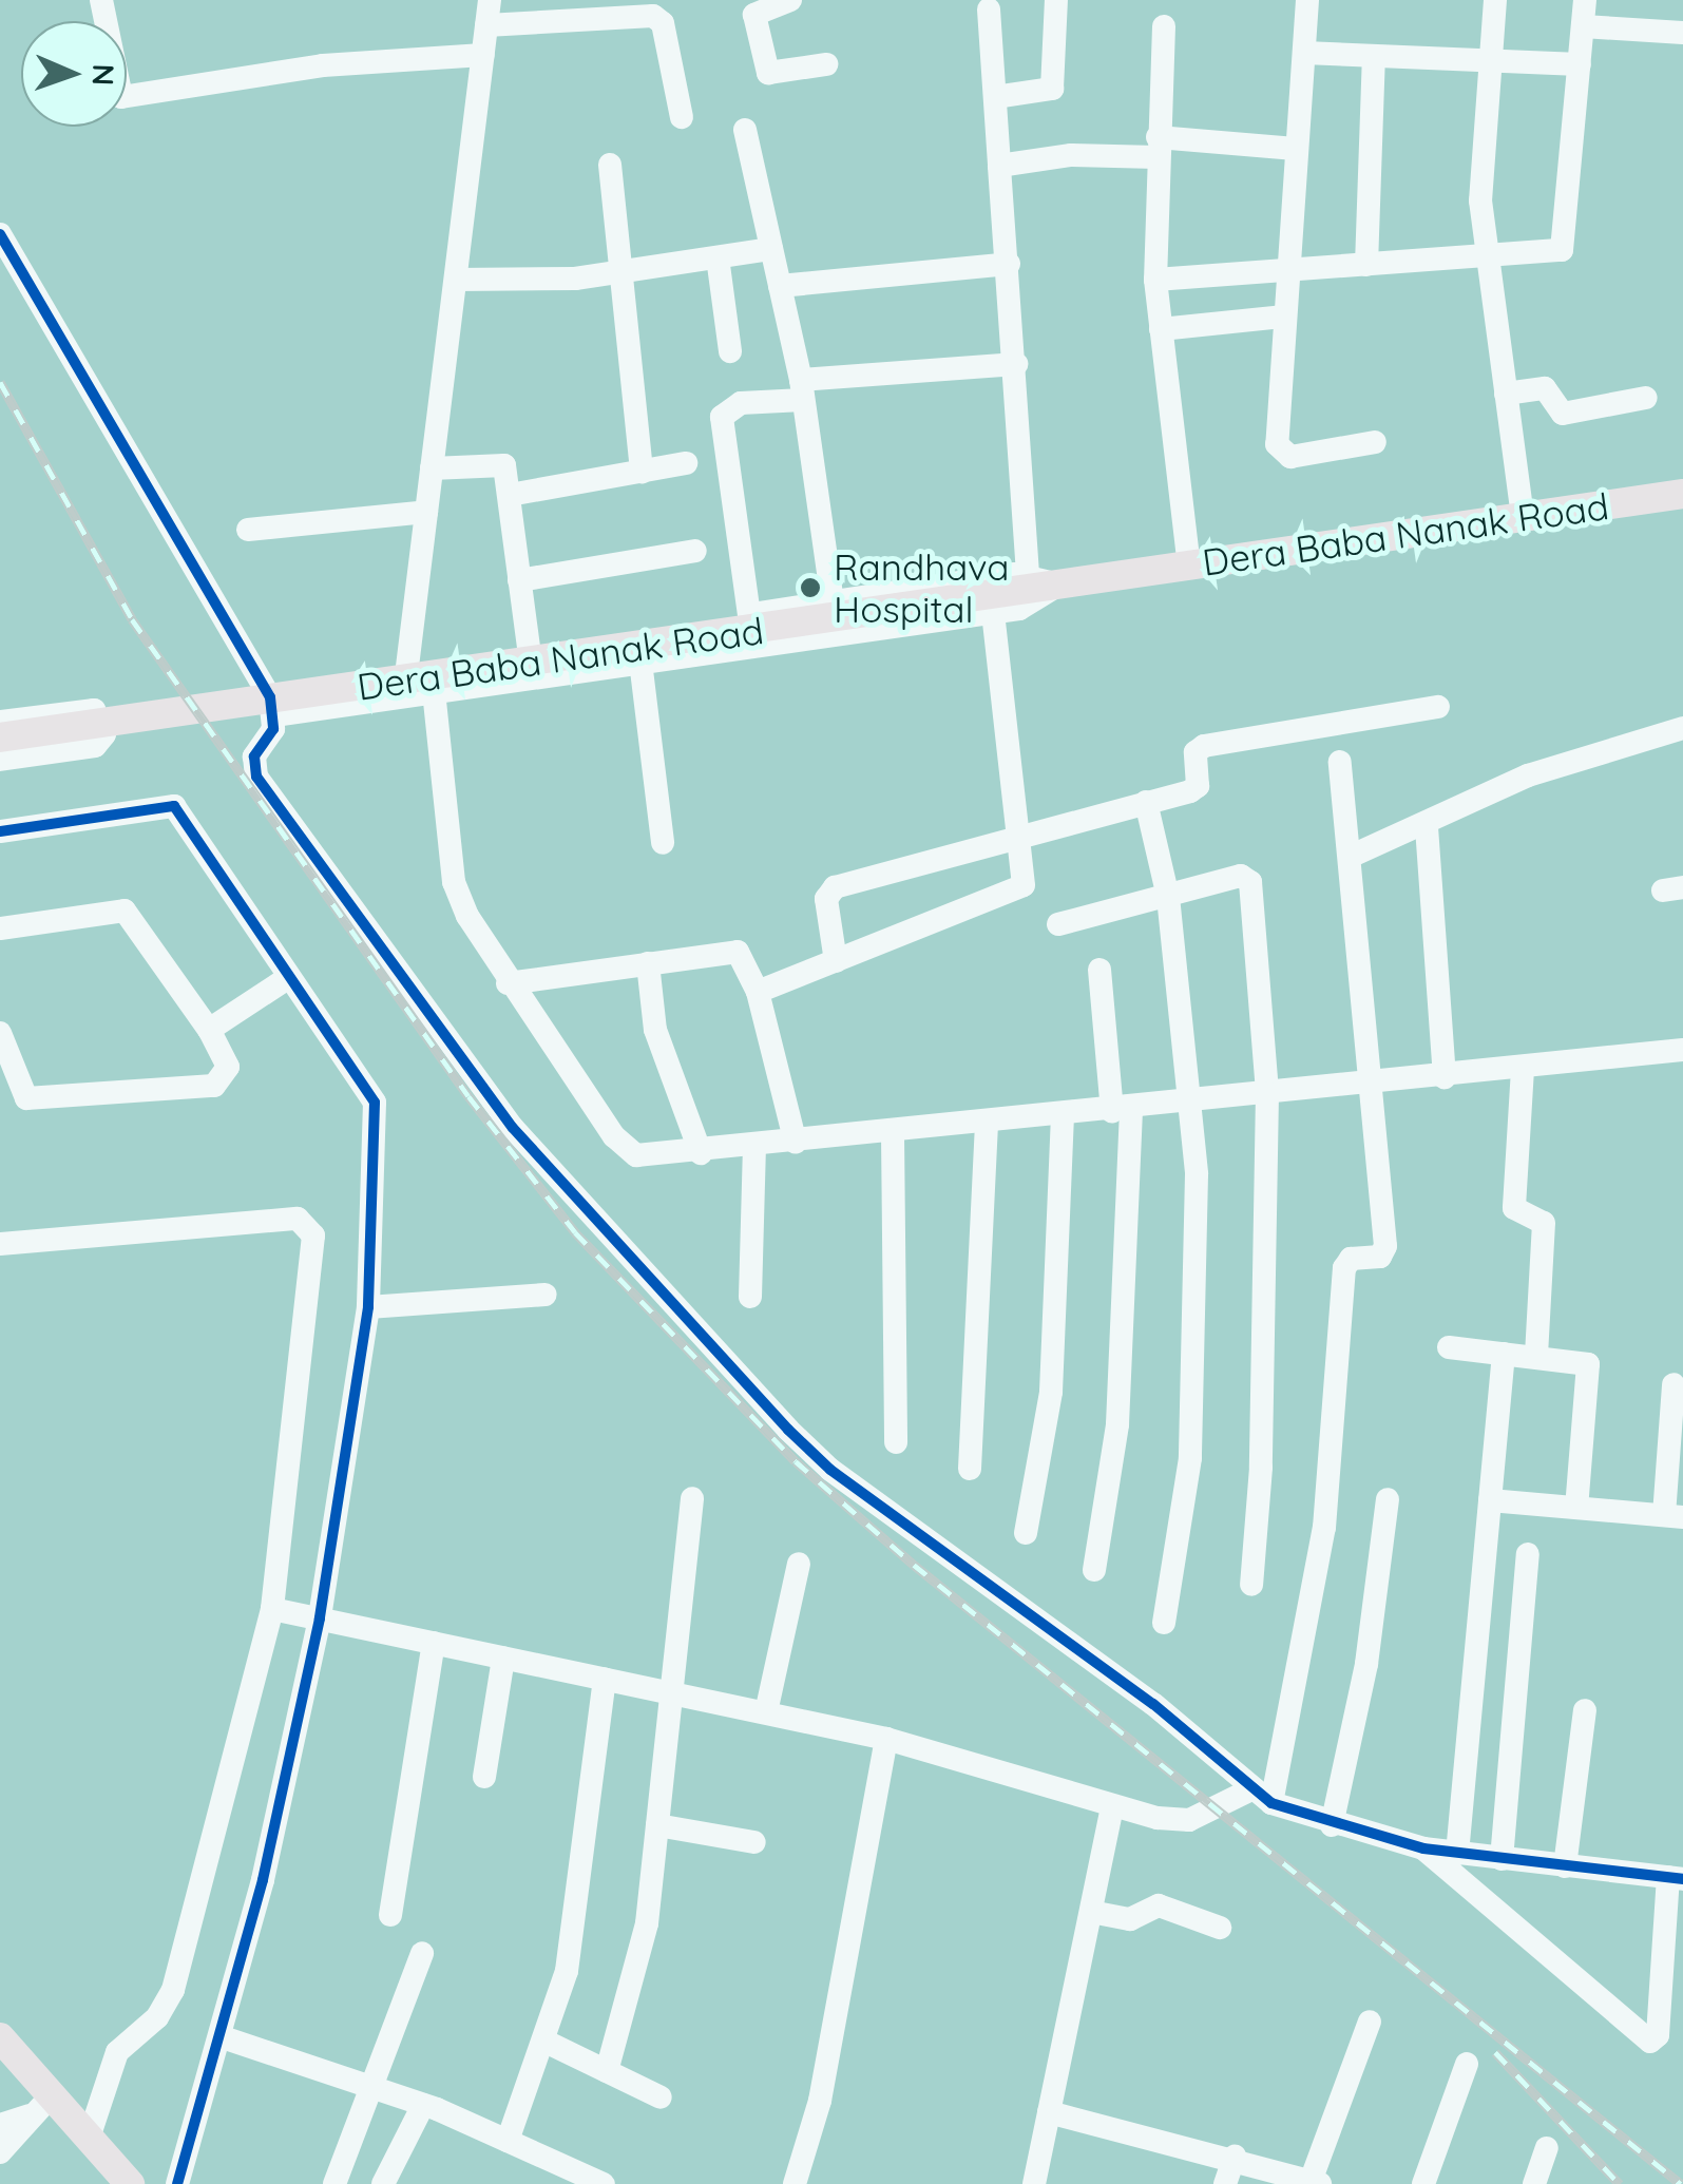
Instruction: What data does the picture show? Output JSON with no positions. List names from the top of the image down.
{
  "streets": {
    "main road": ["Dera Baba Nanak Road"]
  },
  "places": ["Randhava Hospital"],
  "north": "right"
}
